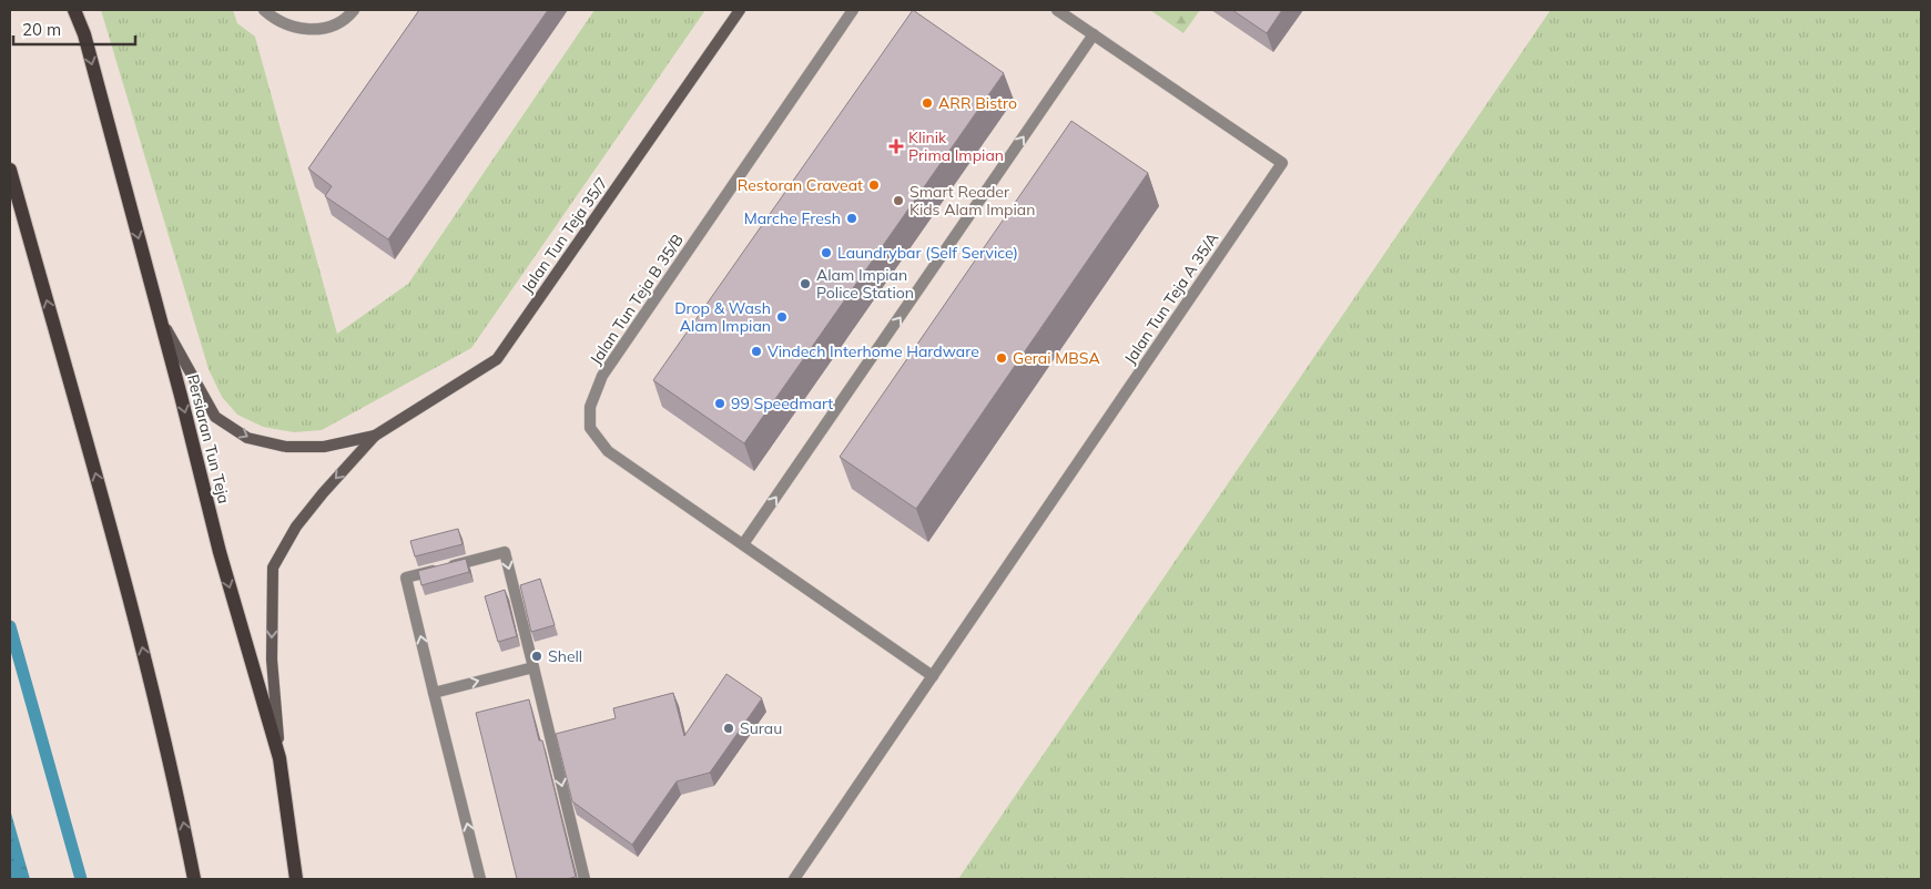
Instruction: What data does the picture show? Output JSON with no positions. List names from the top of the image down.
{
  "streets": {
    "main road": ["Persiaran Tun Teja"],
    "street": ["Jalan Tun Teja 35/7", "Jalan Tun Teja A 35/A", "Jalan Tun Teja B 35/B"]
  },
  "crossings": [
    ["Jalan Tun Teja A 35/A", "Jalan Tun Teja B 35/B"]
  ],
  "places": {
    "other": [
      "ARR Bistro",
      "Restoran Craveat",
      "Smart Reader Kids Alam Impian",
      "Marche Fresh",
      "Laundrybar (Self Service)",
      "Alam Impian Police Station",
      "Drop & Wash Alam Impian",
      "Vindech Interhome Hardware",
      "Gerai MBSA",
      "99 Speedmart",
      "Shell",
      "Surau"
    ],
    "health": ["Klinik Prima Impian"]
  },
  "scale_bar": "20 m"
}
